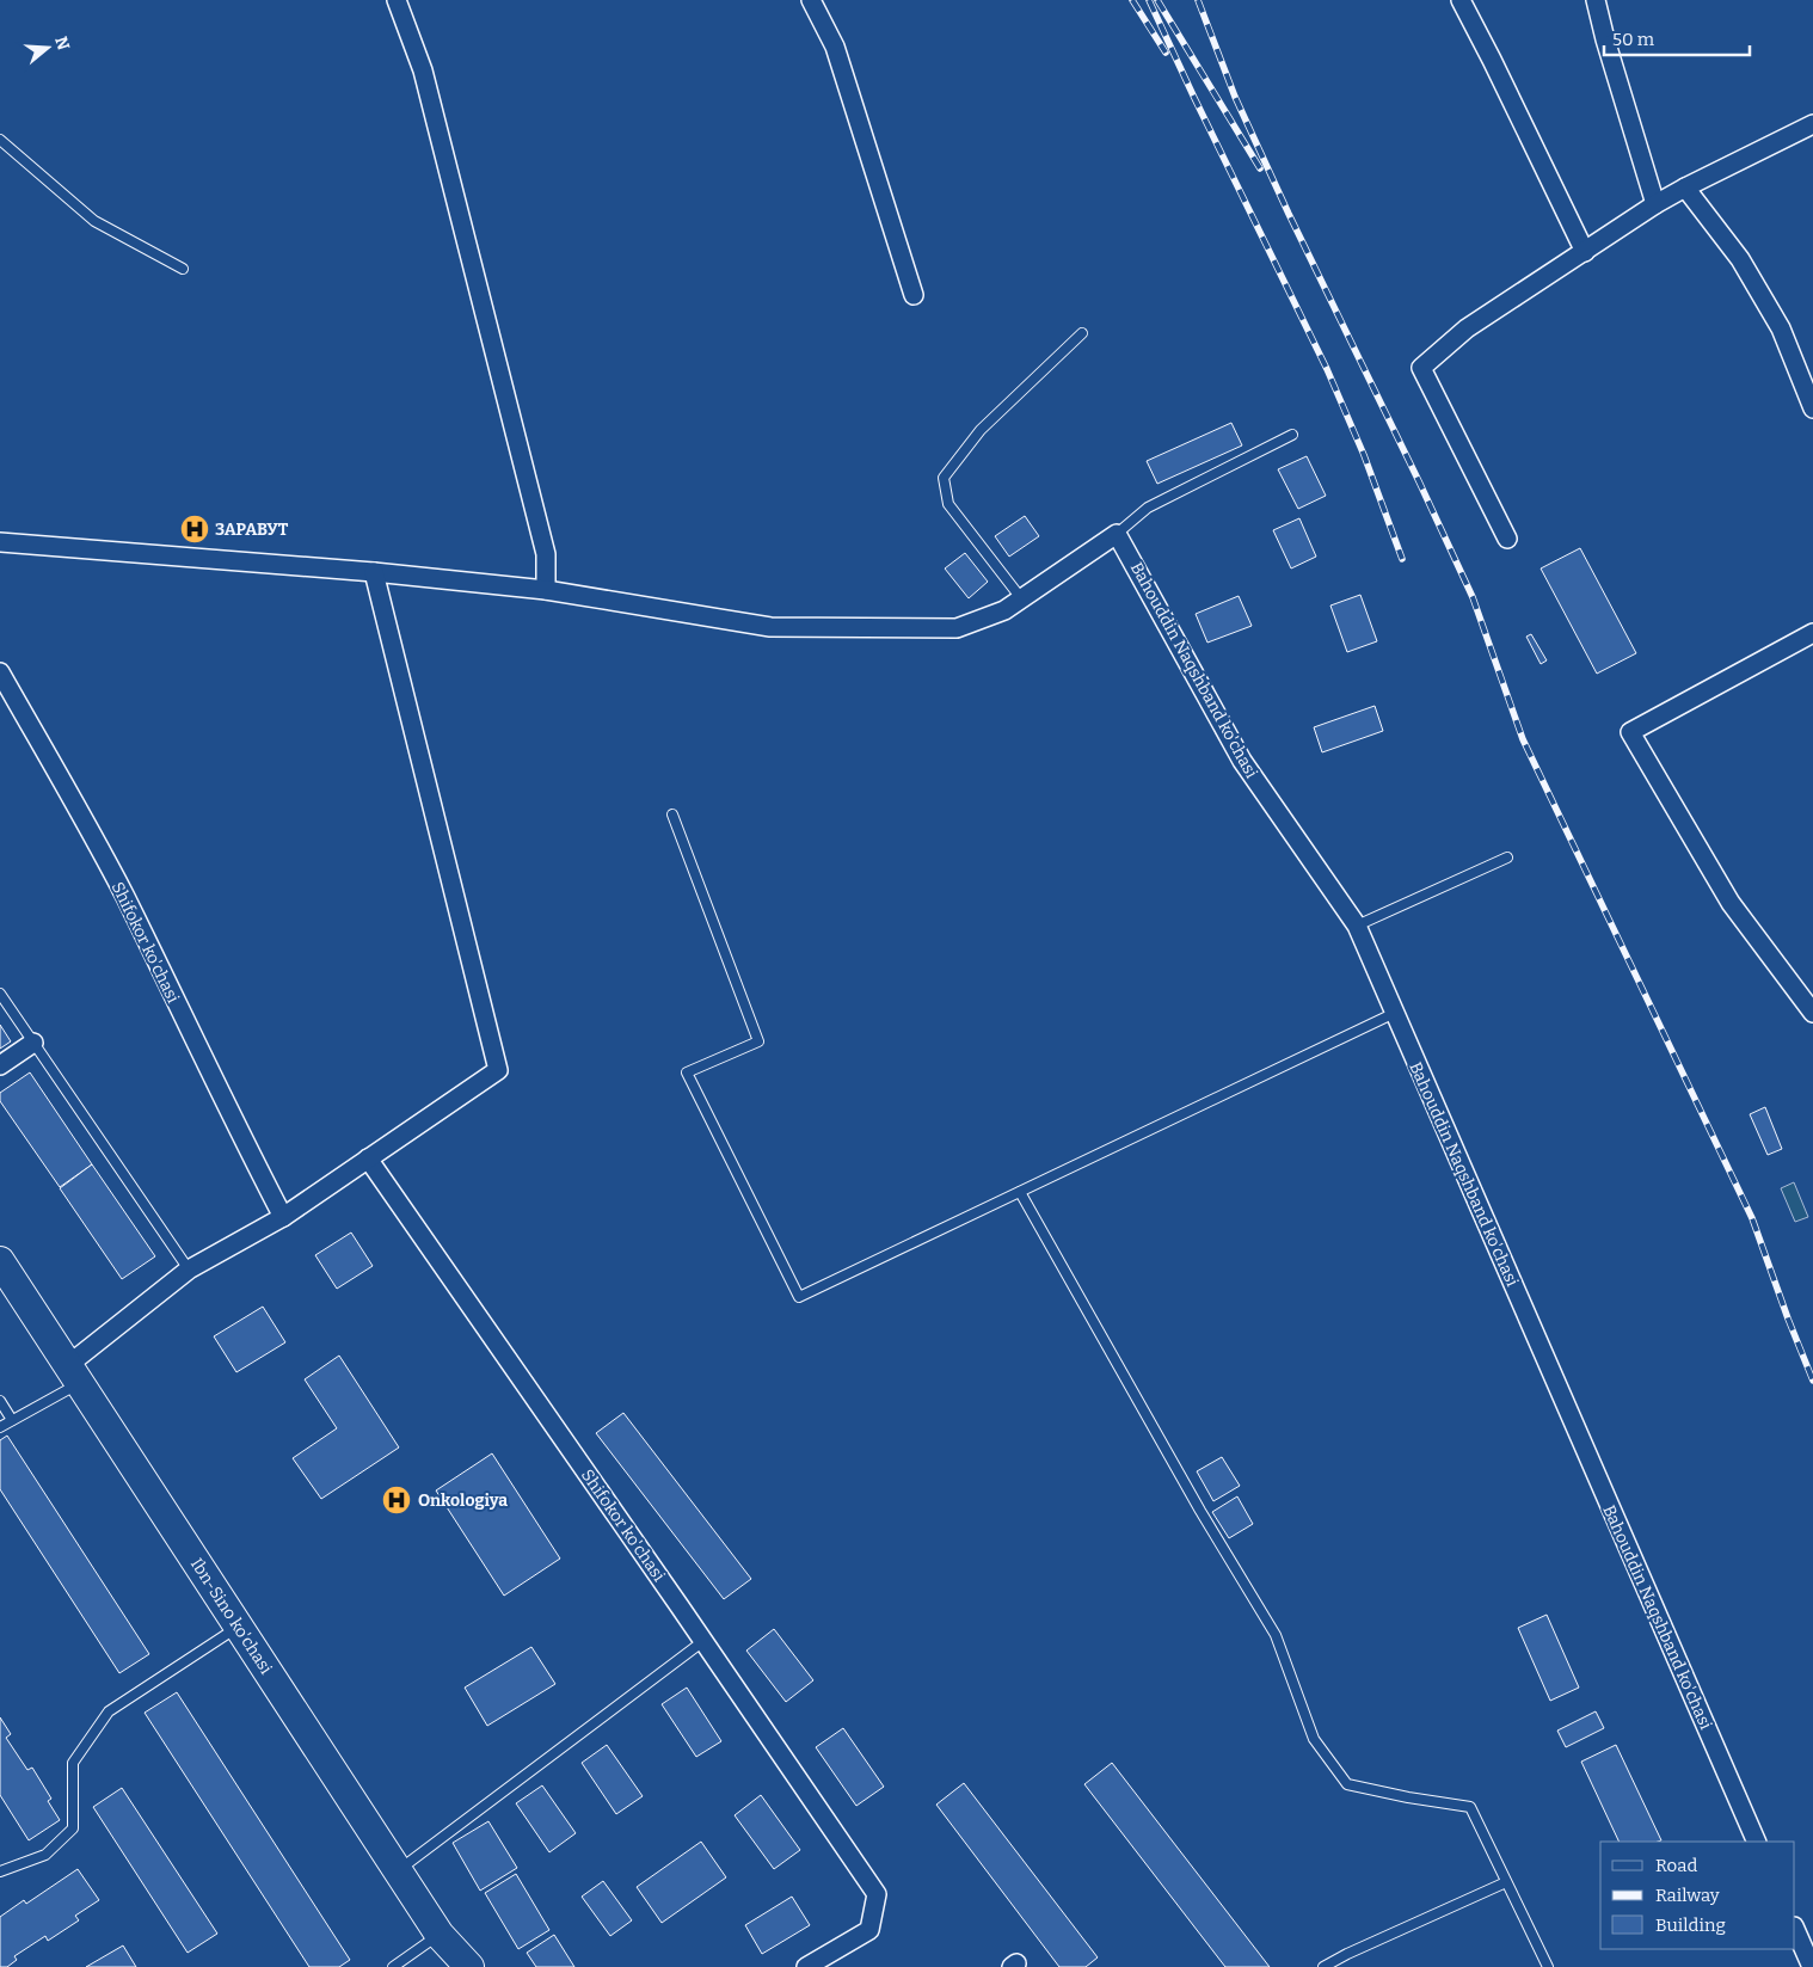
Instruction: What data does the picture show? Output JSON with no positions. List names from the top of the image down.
{
  "streets": {
    "main road": ["Ibn-Sino ko'chasi"],
    "street": ["Bahouddin Naqshband ko'chasi", "Shifokor ko'chasi"]
  },
  "places": {
    "hospital": ["ЗАРАВУТ", "Onkologiya"]
  },
  "legend": ["Road", "Railway", "Building"],
  "scale_bar": "50 m",
  "north": "right"
}
